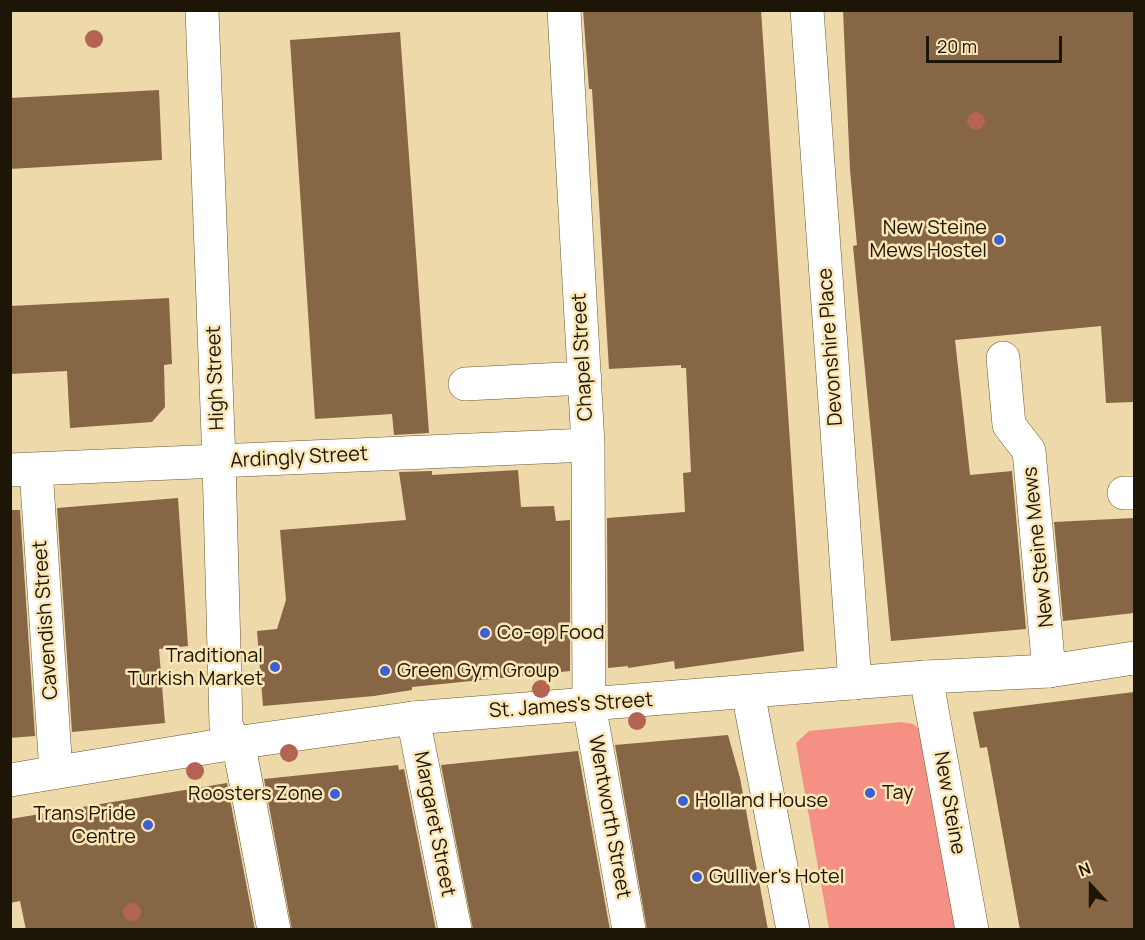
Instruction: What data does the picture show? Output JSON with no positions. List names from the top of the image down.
{
  "streets": {
    "street": [
      "Devonshire Place",
      "Chapel Street",
      "High Street",
      "Ardingly Street",
      "New Steine Mews",
      "Cavendish Street",
      "St. James's Street",
      "New Steine",
      "Wentworth Street",
      "Margaret Street"
    ]
  },
  "crossings": [
    ["Devonshire Place", "St. James's Street"],
    ["Chapel Street", "Ardingly Street"],
    ["Chapel Street", "St. James's Street"],
    ["Chapel Street", "Wentworth Street"],
    ["High Street", "Ardingly Street"],
    ["High Street", "St. James's Street"],
    ["Ardingly Street", "Cavendish Street"],
    ["New Steine Mews", "St. James's Street"],
    ["Cavendish Street", "St. James's Street"],
    ["St. James's Street", "New Steine"],
    ["St. James's Street", "Wentworth Street"],
    ["St. James's Street", "Margaret Street"]
  ],
  "places": [
    "New Steine Mews Hostel",
    "Co-op Food",
    "Traditional Turkish Market",
    "Green Gym Group",
    "Tay",
    "Roosters Zone",
    "Holland House",
    "Trans Pride Centre",
    "Gulliver's Hotel"
  ],
  "scale_bar": "20 m",
  "north": "top"
}
